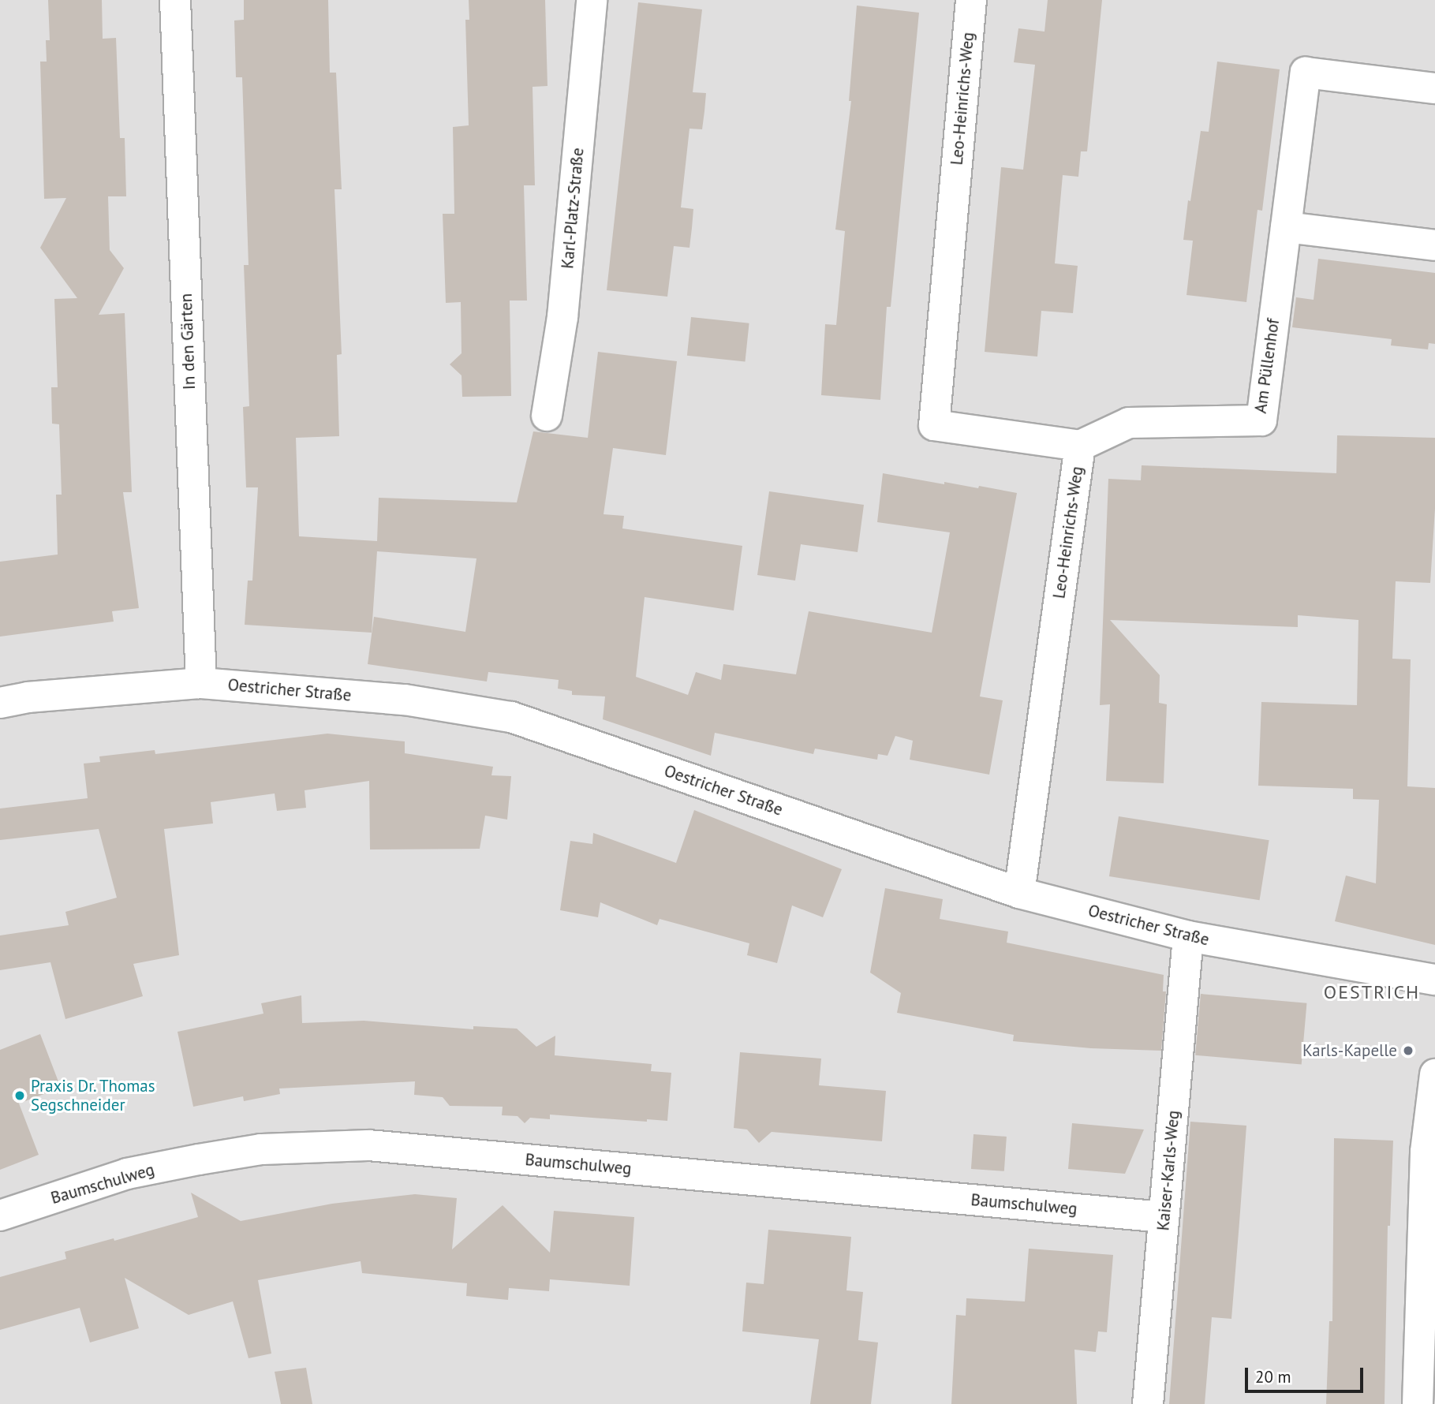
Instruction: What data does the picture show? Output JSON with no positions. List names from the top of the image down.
{
  "streets": {
    "street": [
      "Leo-Heinrichs-Weg",
      "Karl-Platz-Straße",
      "In den Gärten",
      "Am Püllenhof",
      "Oestricher Straße",
      "Baumschulweg",
      "Kaiser-Karls-Weg"
    ]
  },
  "crossings": [
    ["Leo-Heinrichs-Weg", "Am Püllenhof"],
    ["Leo-Heinrichs-Weg", "Oestricher Straße"],
    ["In den Gärten", "Oestricher Straße"],
    ["Oestricher Straße", "Kaiser-Karls-Weg"],
    ["Baumschulweg", "Kaiser-Karls-Weg"]
  ],
  "districts": ["OESTRICH"],
  "places": ["Karls-Kapelle", "Praxis Dr. Thomas Segschneider"],
  "scale_bar": "20 m"
}
